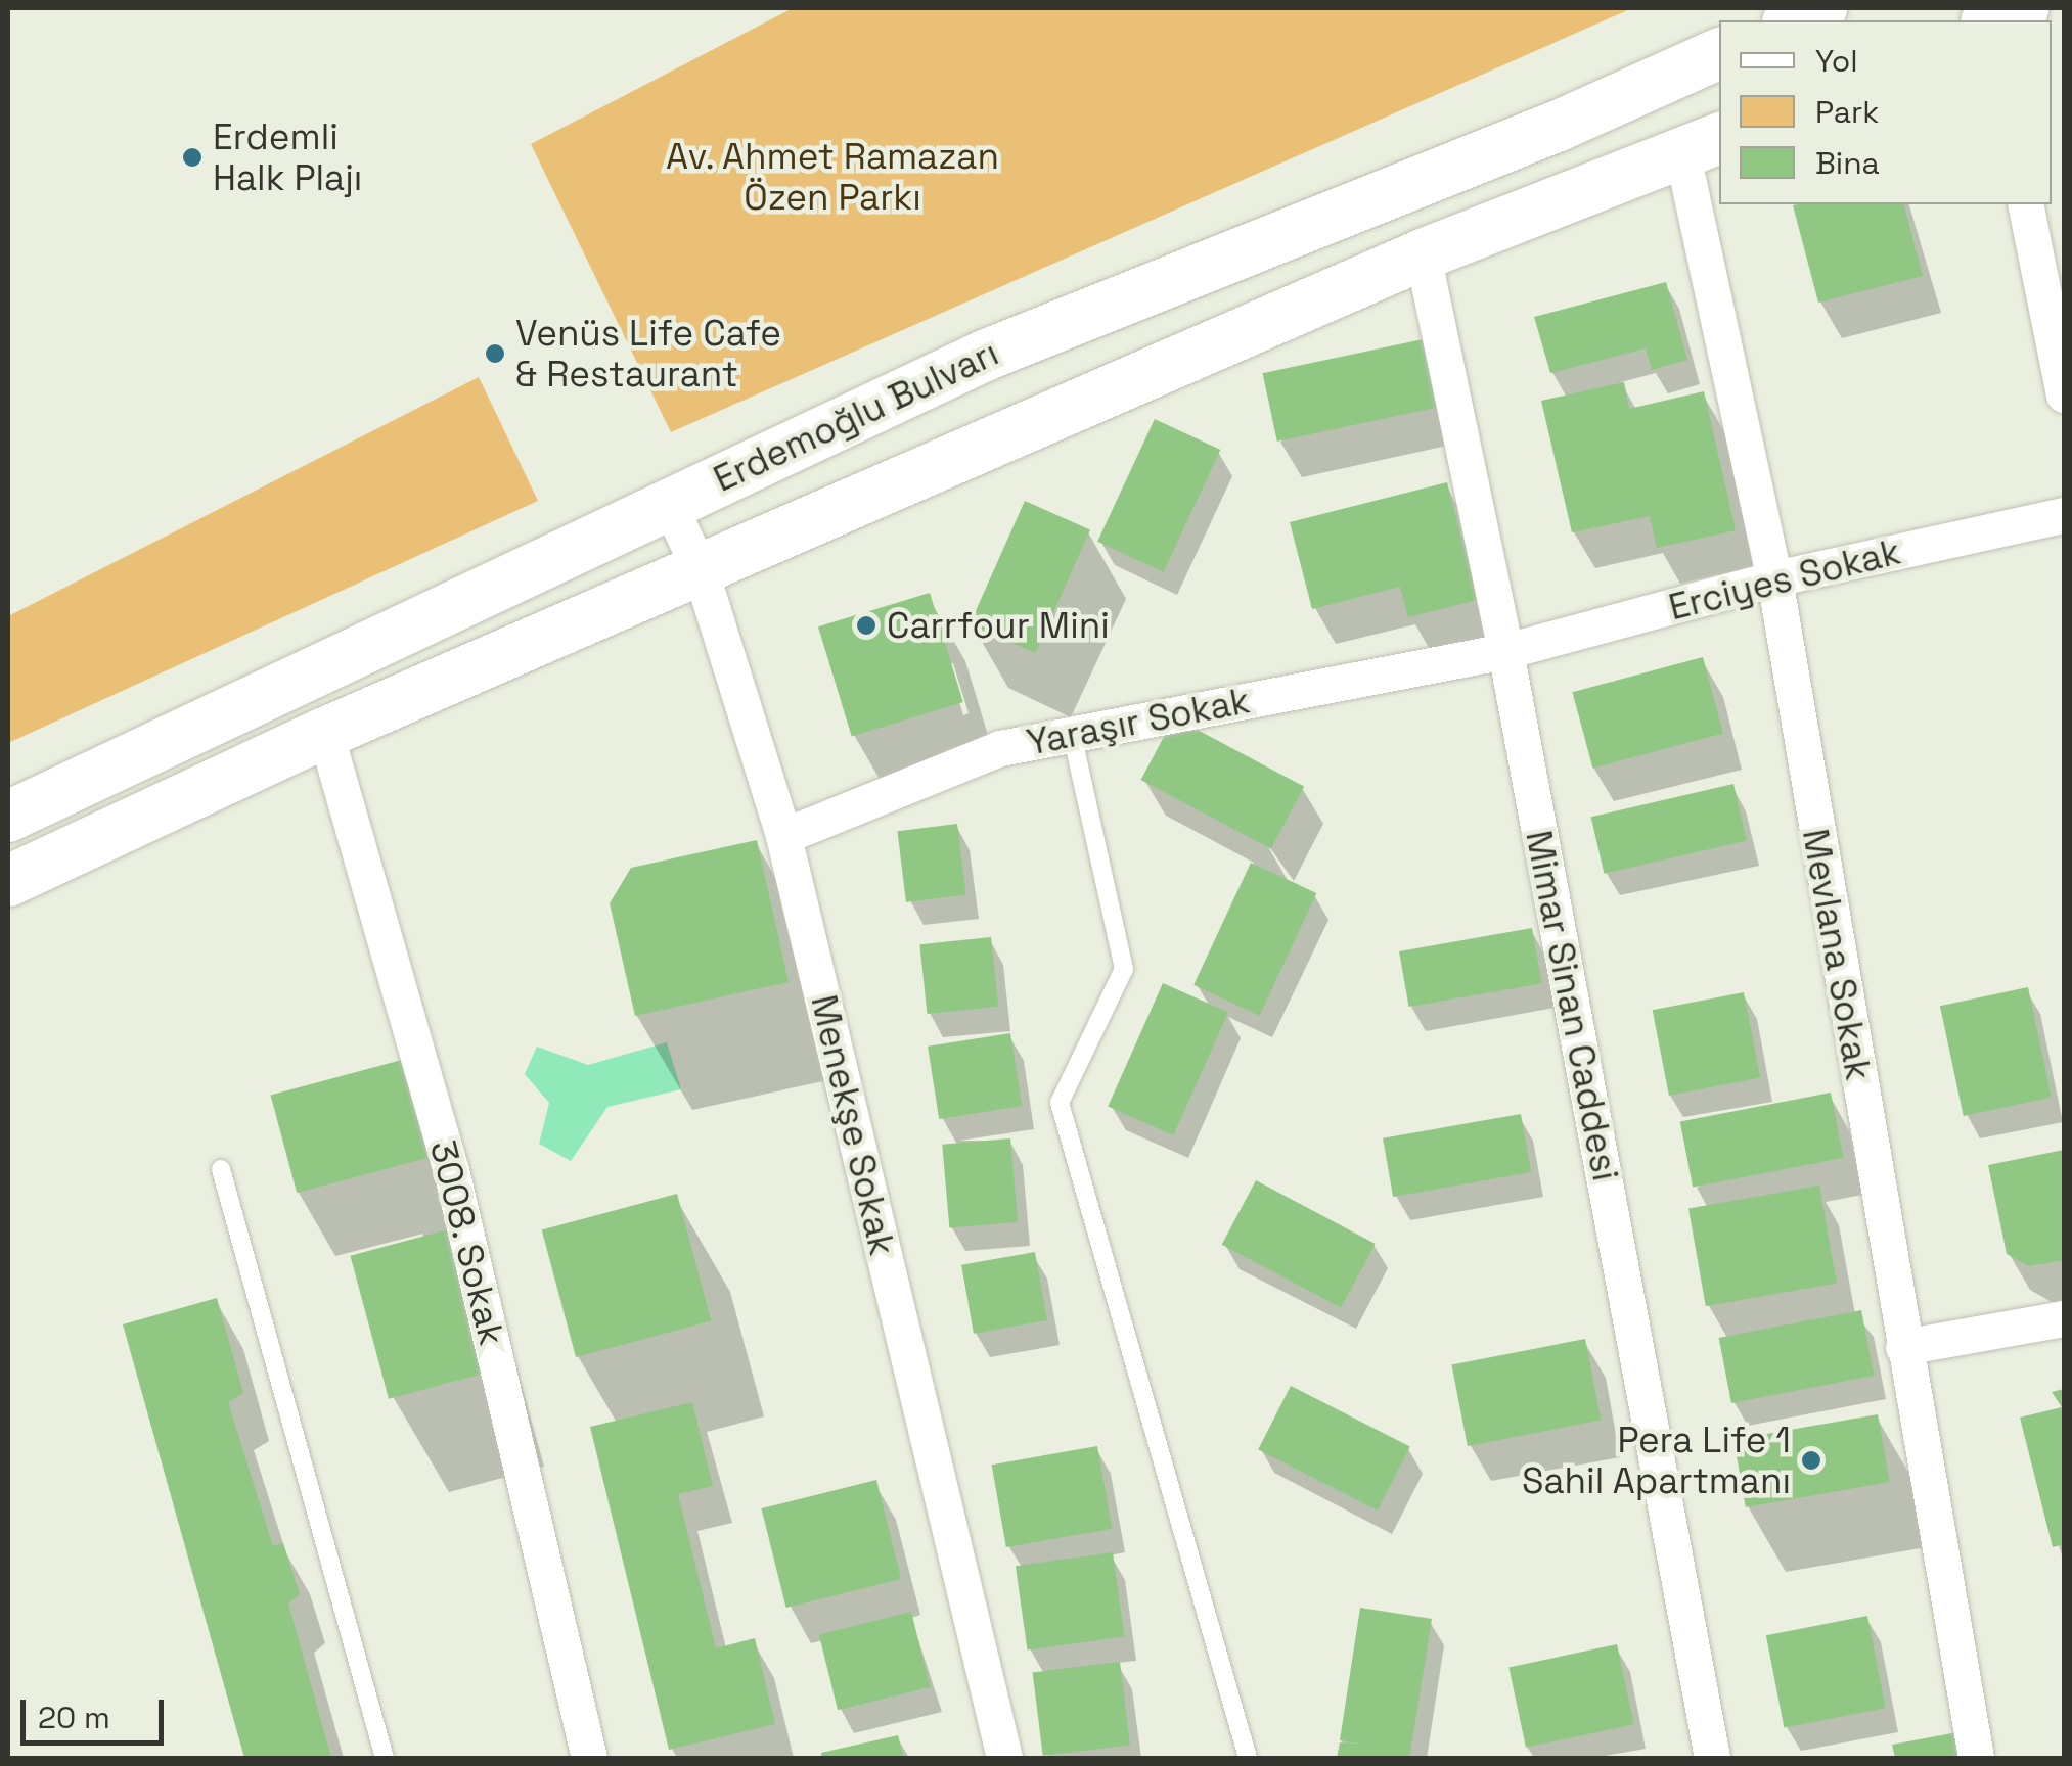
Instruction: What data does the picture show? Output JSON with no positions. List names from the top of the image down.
{
  "streets": {
    "main road": ["Erdemoğlu Bulvarı"],
    "street": [
      "Erciyes Sokak",
      "Yaraşır Sokak",
      "Mevlana Sokak",
      "Mimar Sinan Caddesi",
      "Menekşe Sokak",
      "3008. Sokak"
    ]
  },
  "crossings": [
    ["Erdemoğlu Bulvarı", "Menekşe Sokak"],
    ["Erciyes Sokak", "Yaraşır Sokak"],
    ["Erciyes Sokak", "Mevlana Sokak"],
    ["Erciyes Sokak", "Mimar Sinan Caddesi"],
    ["Yaraşır Sokak", "Mimar Sinan Caddesi"],
    ["Yaraşır Sokak", "Menekşe Sokak"]
  ],
  "parks": ["Av. Ahmet Ramazan Özen Parkı"],
  "places": [
    "Erdemli Halk Plajı",
    "Venüs Life Cafe & Restaurant",
    "Carrfour Mini",
    "Pera Life 1 Sahil Apartmanı"
  ],
  "legend": ["Yol", "Park", "Bina"],
  "scale_bar": "20 m"
}
